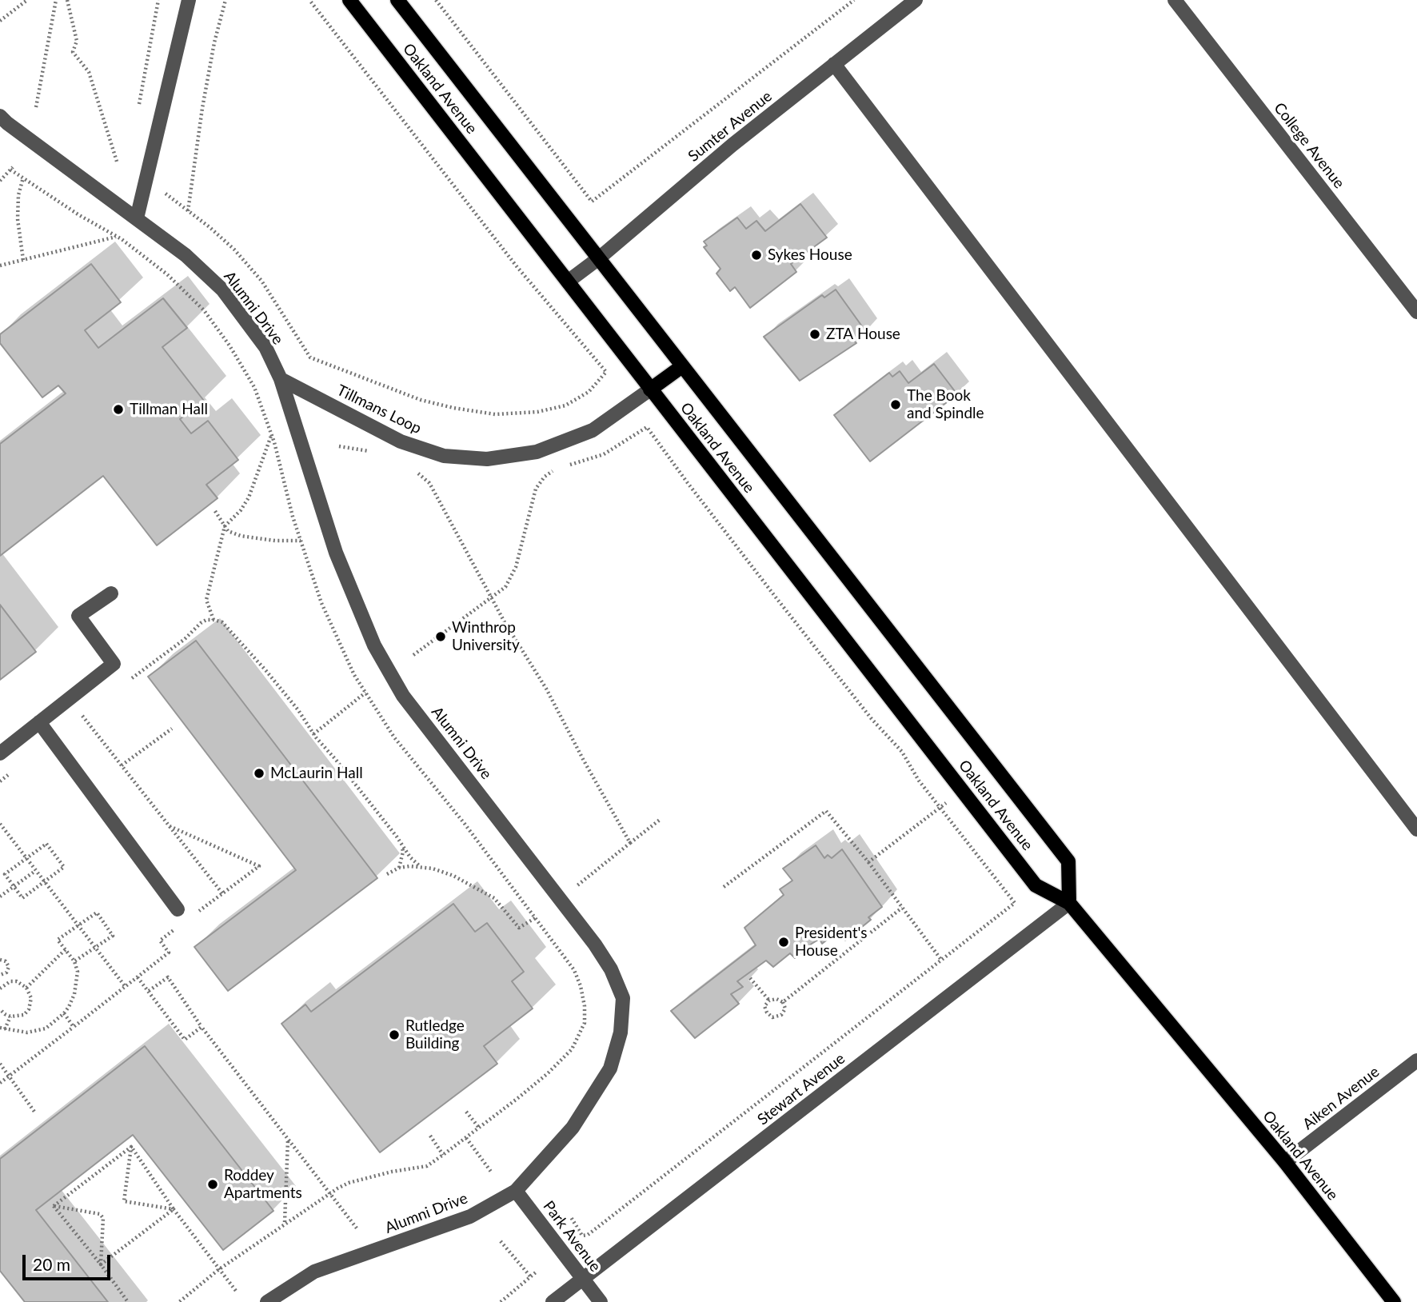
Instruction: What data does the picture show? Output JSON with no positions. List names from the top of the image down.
{
  "streets": {
    "main road": ["Oakland Avenue"],
    "street": [
      "Sumter Avenue",
      "College Avenue",
      "Alumni Drive",
      "Tillmans Loop",
      "Stewart Avenue",
      "Aiken Avenue",
      "Park Avenue"
    ]
  },
  "crossings": [
    ["Oakland Avenue", "Sumter Avenue"],
    ["Oakland Avenue", "Tillmans Loop"],
    ["Oakland Avenue", "Stewart Avenue"],
    ["Oakland Avenue", "Aiken Avenue"],
    ["Alumni Drive", "Tillmans Loop"],
    ["Alumni Drive", "Park Avenue"],
    ["Stewart Avenue", "Park Avenue"]
  ],
  "places": [
    "Sykes House",
    "ZTA House",
    "The Book and Spindle",
    "Tillman Hall",
    "Winthrop University",
    "McLaurin Hall",
    "President's House",
    "Rutledge Building",
    "Roddey Apartments"
  ],
  "scale_bar": "20 m"
}
